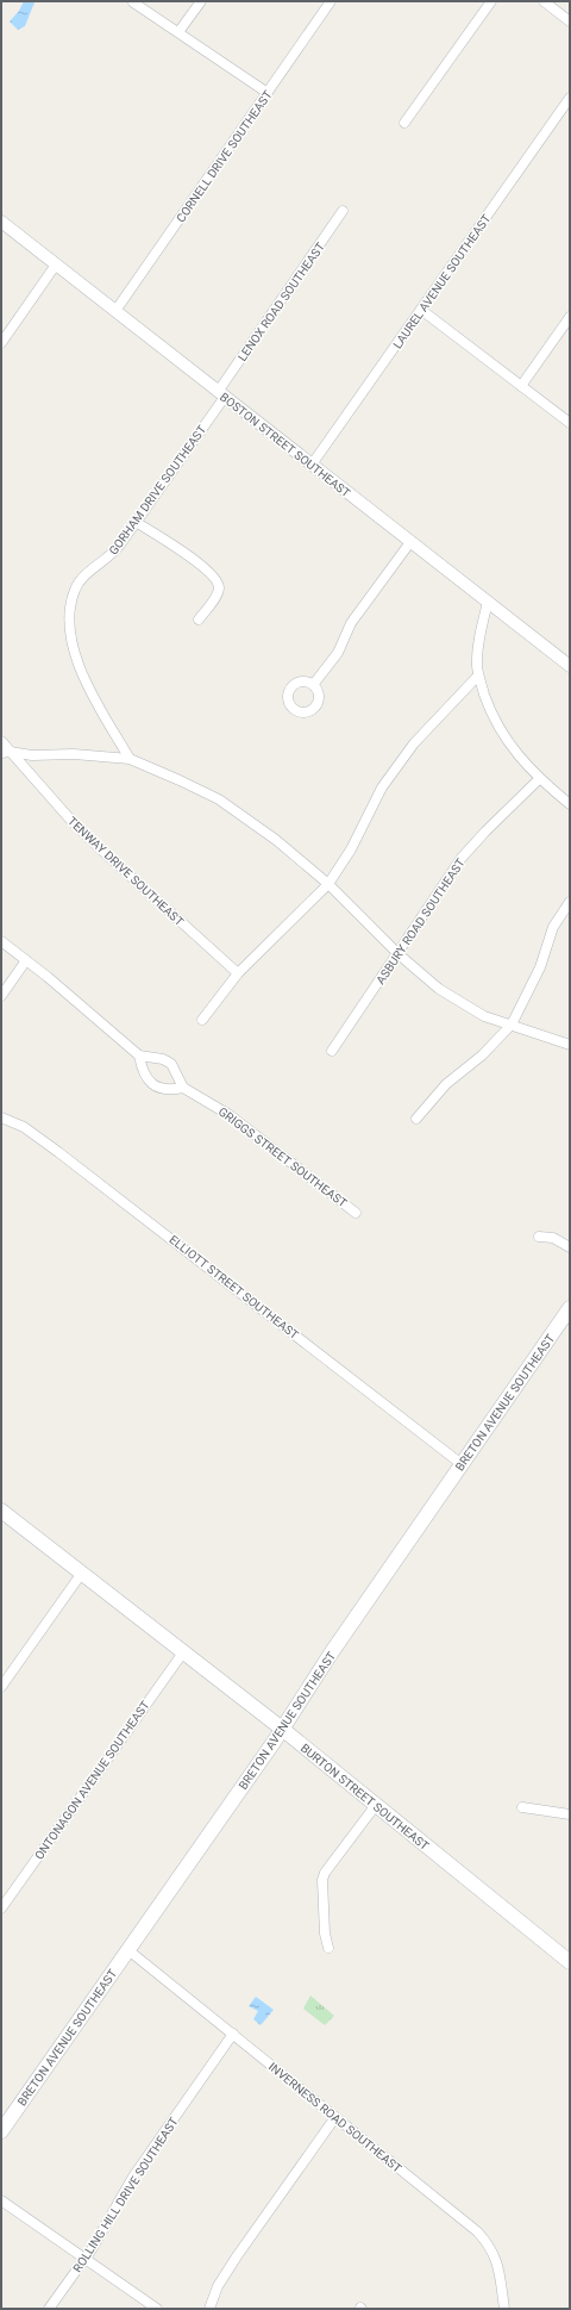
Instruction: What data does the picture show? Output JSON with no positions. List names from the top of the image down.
{
  "streets": {
    "main road": ["BRETON AVENUE SOUTHEAST", "BURTON STREET SOUTHEAST"],
    "street": [
      "CORNELL DRIVE SOUTHEAST",
      "LAUREL AVENUE SOUTHEAST",
      "LENOX ROAD SOUTHEAST",
      "BOSTON STREET SOUTHEAST",
      "GORHAM DRIVE SOUTHEAST",
      "TENWAY DRIVE SOUTHEAST",
      "ASBURY ROAD SOUTHEAST",
      "GRIGGS STREET SOUTHEAST",
      "ELLIOTT STREET SOUTHEAST",
      "ONTONAGON AVENUE SOUTHEAST",
      "INVERNESS ROAD SOUTHEAST",
      "ROLLING HILL DRIVE SOUTHEAST"
    ]
  },
  "crossings": [
    ["CORNELL DRIVE SOUTHEAST", "BOSTON STREET SOUTHEAST"],
    ["LAUREL AVENUE SOUTHEAST", "BOSTON STREET SOUTHEAST"],
    ["LENOX ROAD SOUTHEAST", "BOSTON STREET SOUTHEAST"],
    ["LENOX ROAD SOUTHEAST", "GORHAM DRIVE SOUTHEAST"],
    ["BOSTON STREET SOUTHEAST", "GORHAM DRIVE SOUTHEAST"],
    ["ELLIOTT STREET SOUTHEAST", "BRETON AVENUE SOUTHEAST"],
    ["BRETON AVENUE SOUTHEAST", "BURTON STREET SOUTHEAST"],
    ["BRETON AVENUE SOUTHEAST", "INVERNESS ROAD SOUTHEAST"],
    ["ONTONAGON AVENUE SOUTHEAST", "BURTON STREET SOUTHEAST"],
    ["INVERNESS ROAD SOUTHEAST", "ROLLING HILL DRIVE SOUTHEAST"]
  ]
}
